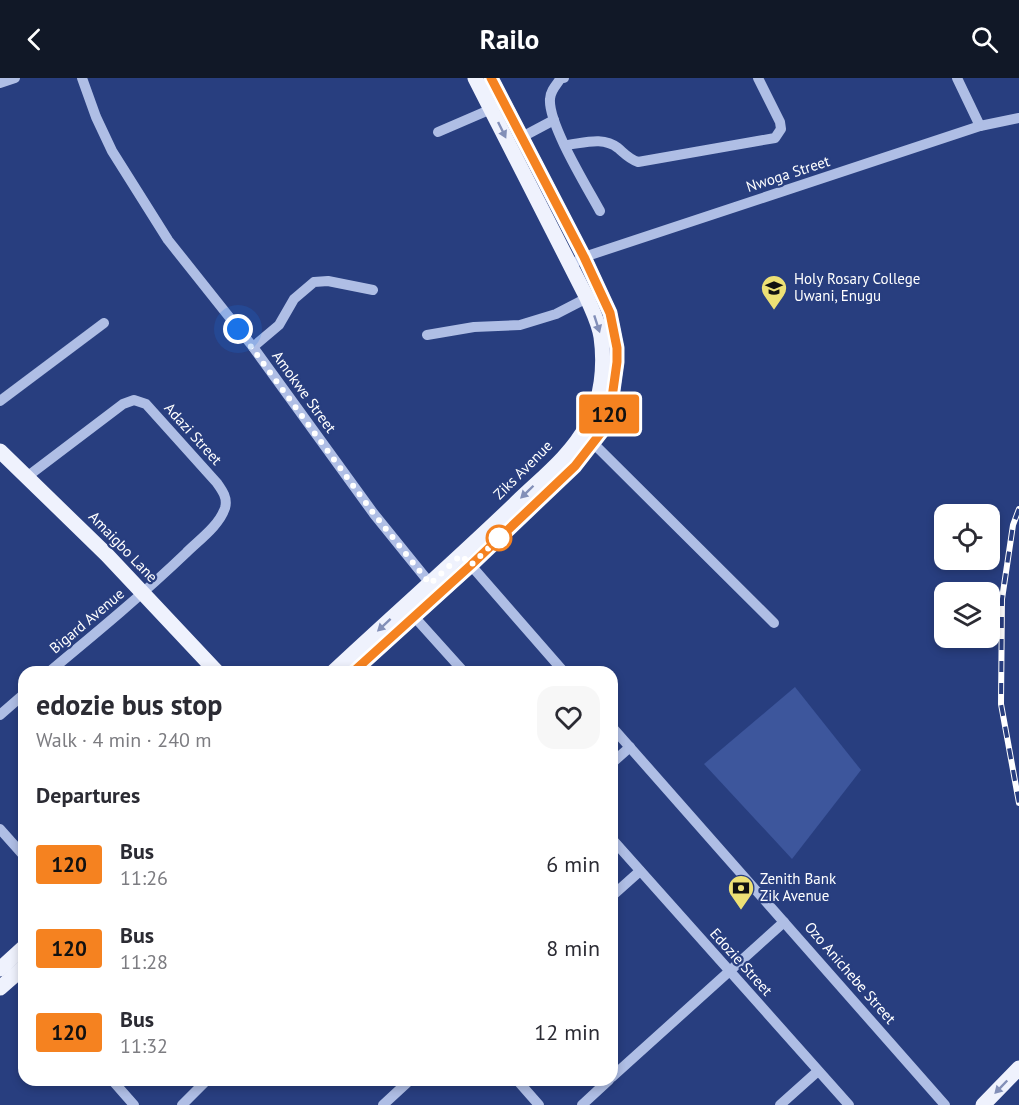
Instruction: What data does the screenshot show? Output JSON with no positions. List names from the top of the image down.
{
  "streets": {
    "main road": ["Ziks Avenue", "Amaigbo Lane"],
    "street": [
      "Nwoga Street",
      "Amokwe Street",
      "Adazi Street",
      "Bigard Avenue",
      "Edozie Street",
      "Ozo Anichebe Street"
    ]
  },
  "crossings": [
    ["Nwoga Street", "Ziks Avenue"],
    ["Amokwe Street", "Ziks Avenue"],
    ["Adazi Street", "Amaigbo Lane"],
    ["Adazi Street", "Bigard Avenue"],
    ["Amaigbo Lane", "Bigard Avenue"]
  ],
  "one_way": ["Ziks Avenue"],
  "places": {
    "school or university": ["Holy Rosary College Uwani, Enugu"],
    "bank": ["Zenith Bank Zik Avenue"]
  },
  "lines": ["bus line 120"],
  "page": {
    "header": "Railo",
    "on_map": "120",
    "heading": [
      ["edozie bus stop", "Walk · 4 min · 240 m"],
      "Departures"
    ],
    "list": [
      {
        "mark": "120",
        "name": "Bus",
        "note": "11:26",
        "value": "6 min"
      },
      {
        "mark": "120",
        "name": "Bus",
        "note": "11:28",
        "value": "8 min"
      },
      {
        "mark": "120",
        "name": "Bus",
        "note": "11:32",
        "value": "12 min"
      }
    ]
  }
}
